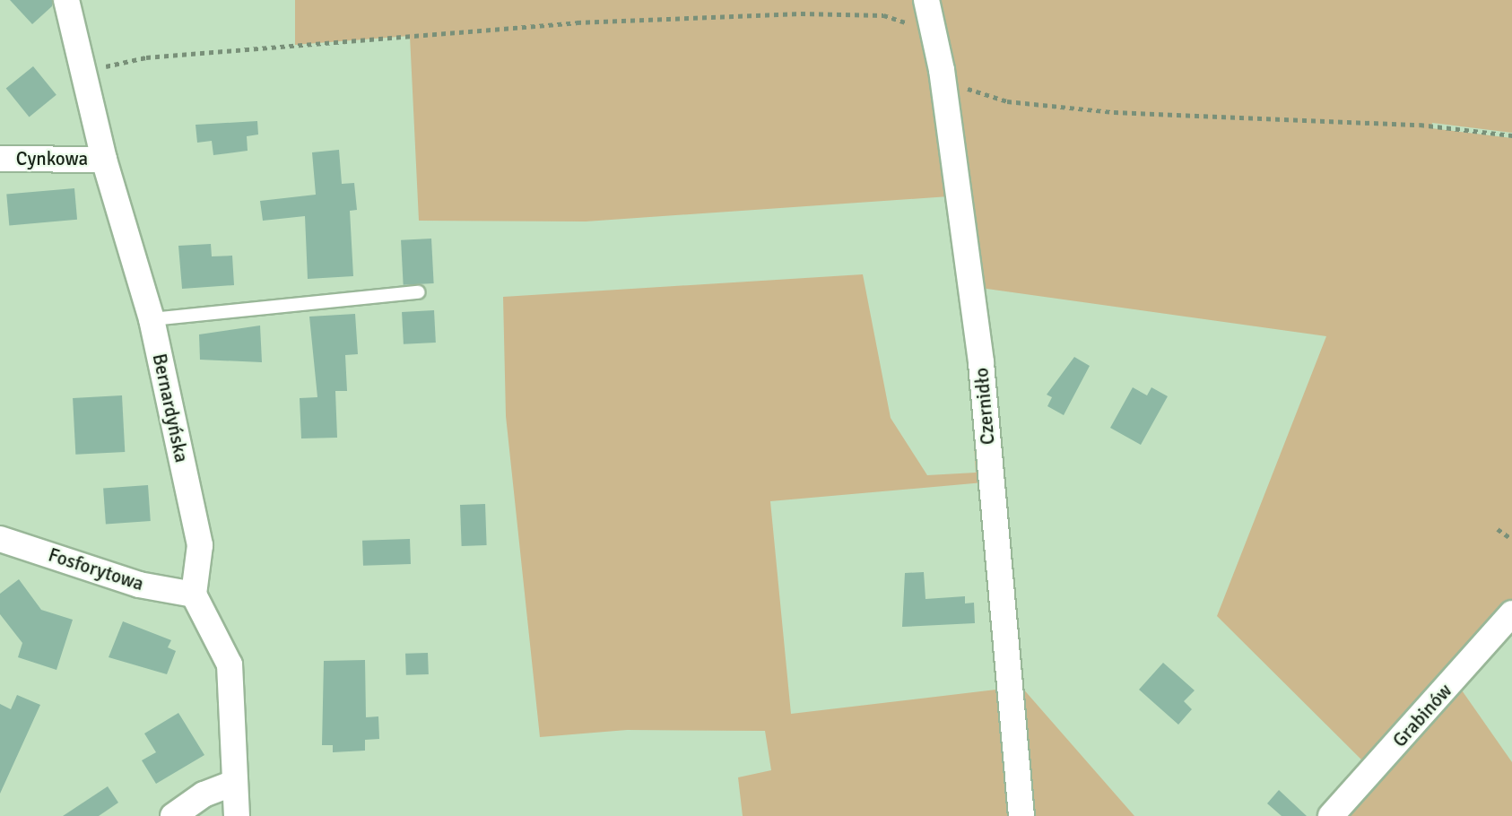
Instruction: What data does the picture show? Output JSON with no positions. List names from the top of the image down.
{
  "streets": {
    "street": [
      "Cynkowa",
      "Czernidło",
      "Bernardyńska",
      "Fosforytowa",
      "Grabinów"
    ]
  },
  "crossings": [
    ["Cynkowa", "Bernardyńska"],
    ["Bernardyńska", "Fosforytowa"]
  ]
}
